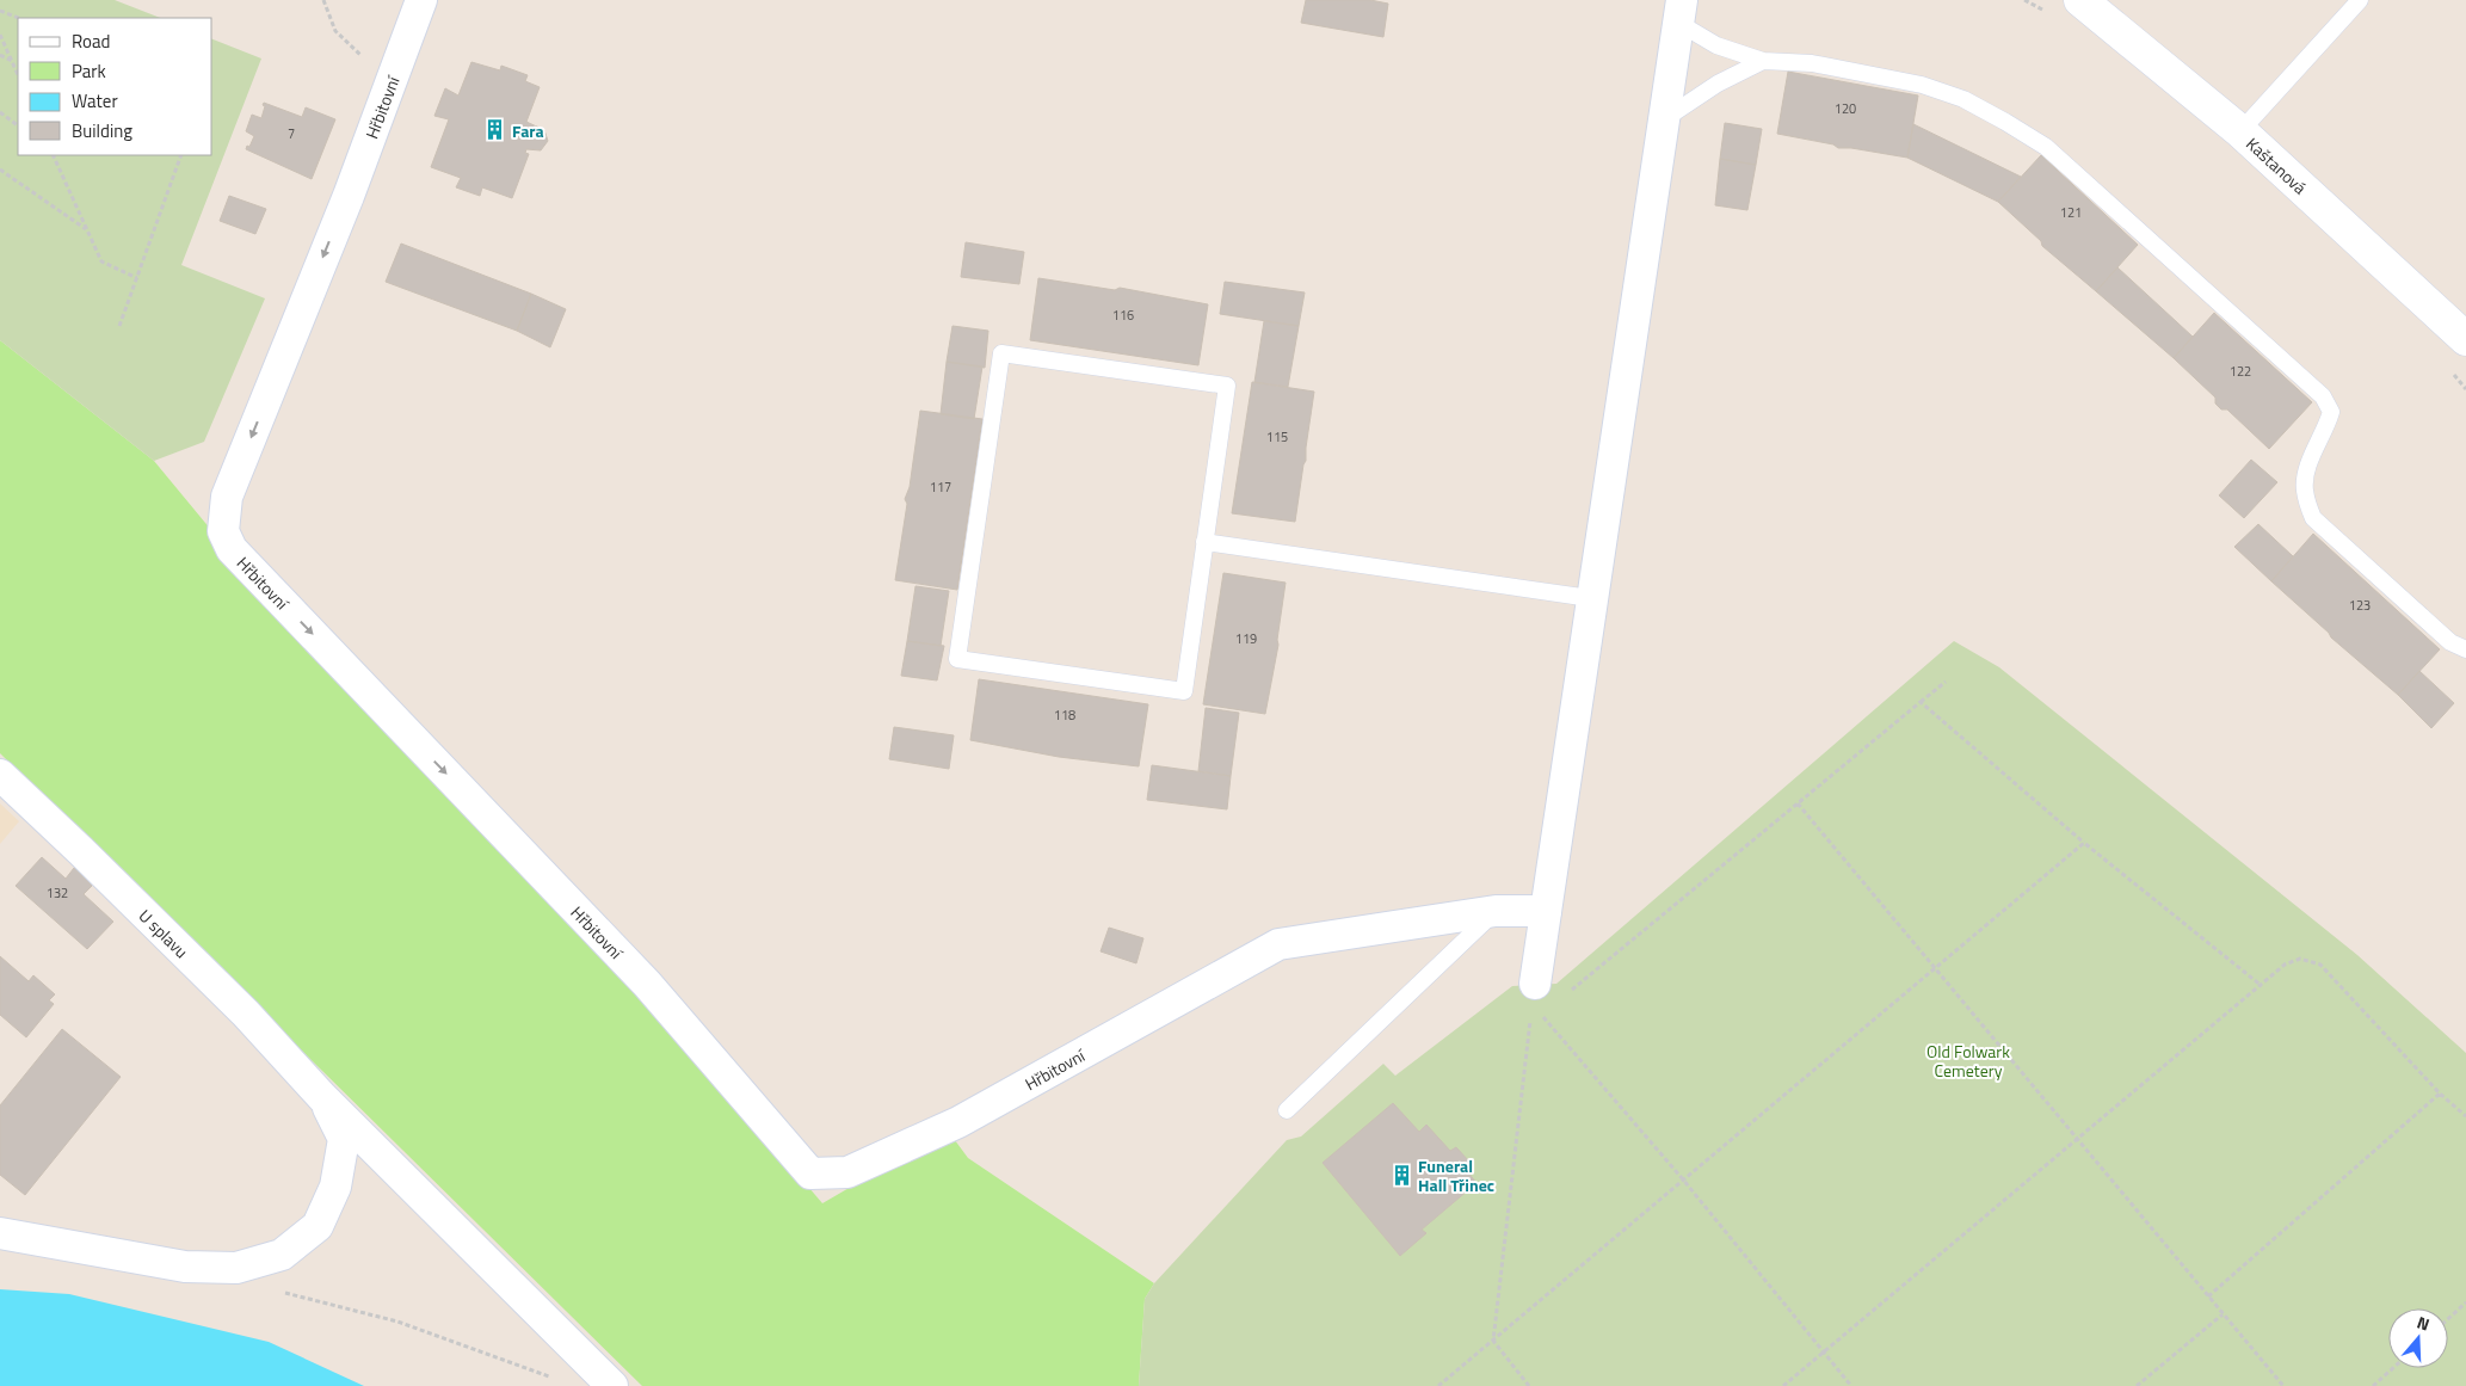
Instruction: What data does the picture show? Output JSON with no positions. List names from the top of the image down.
{
  "streets": {
    "street": ["Hřbitovní", "Kaštanová", "U splavu"]
  },
  "parks": ["Old Folwark Cemetery"],
  "places": {
    "building": ["Fara", "Funeral Hall Třinec"]
  },
  "house_numbers": [
    "120",
    "7",
    "121",
    "116",
    "122",
    "115",
    "117",
    "123",
    "119",
    "118",
    "132"
  ],
  "legend": [
    "Road",
    "Park",
    "Water",
    "Building"
  ],
  "north": "top"
}
